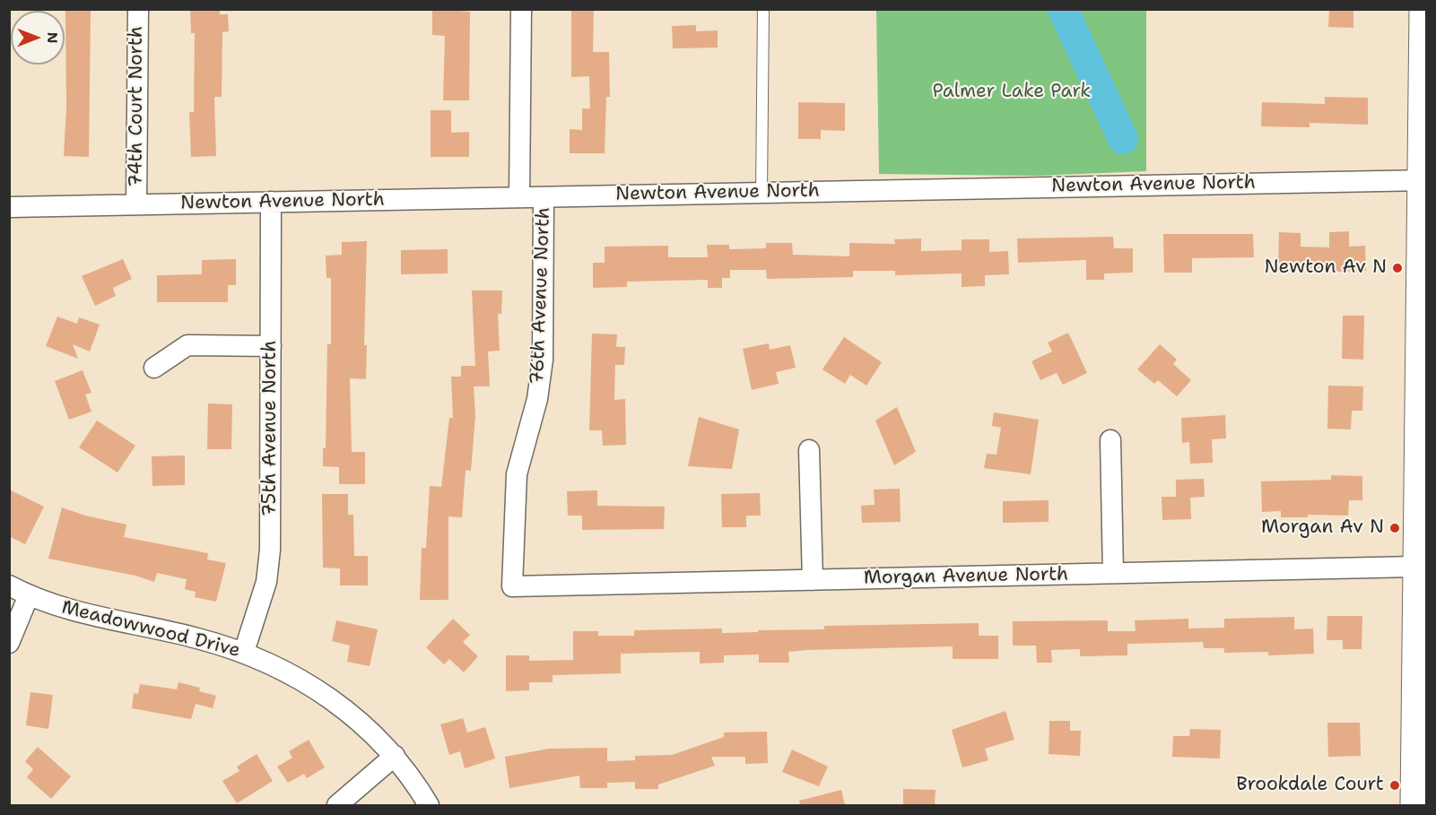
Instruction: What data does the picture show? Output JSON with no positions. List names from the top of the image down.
{
  "streets": {
    "street": [
      "74th Court North",
      "Newton Avenue North",
      "76th Avenue North",
      "75th Avenue North",
      "Morgan Avenue North",
      "Meadowwood Drive"
    ]
  },
  "crossings": [
    ["74th Court North", "Newton Avenue North"],
    ["Newton Avenue North", "76th Avenue North"],
    ["Newton Avenue North", "75th Avenue North"],
    ["76th Avenue North", "Morgan Avenue North"],
    ["75th Avenue North", "Meadowwood Drive"]
  ],
  "parks": ["Palmer Lake Park"],
  "places": ["Newton Av N", "Morgan Av N", "Brookdale Court"],
  "north": "right"
}
